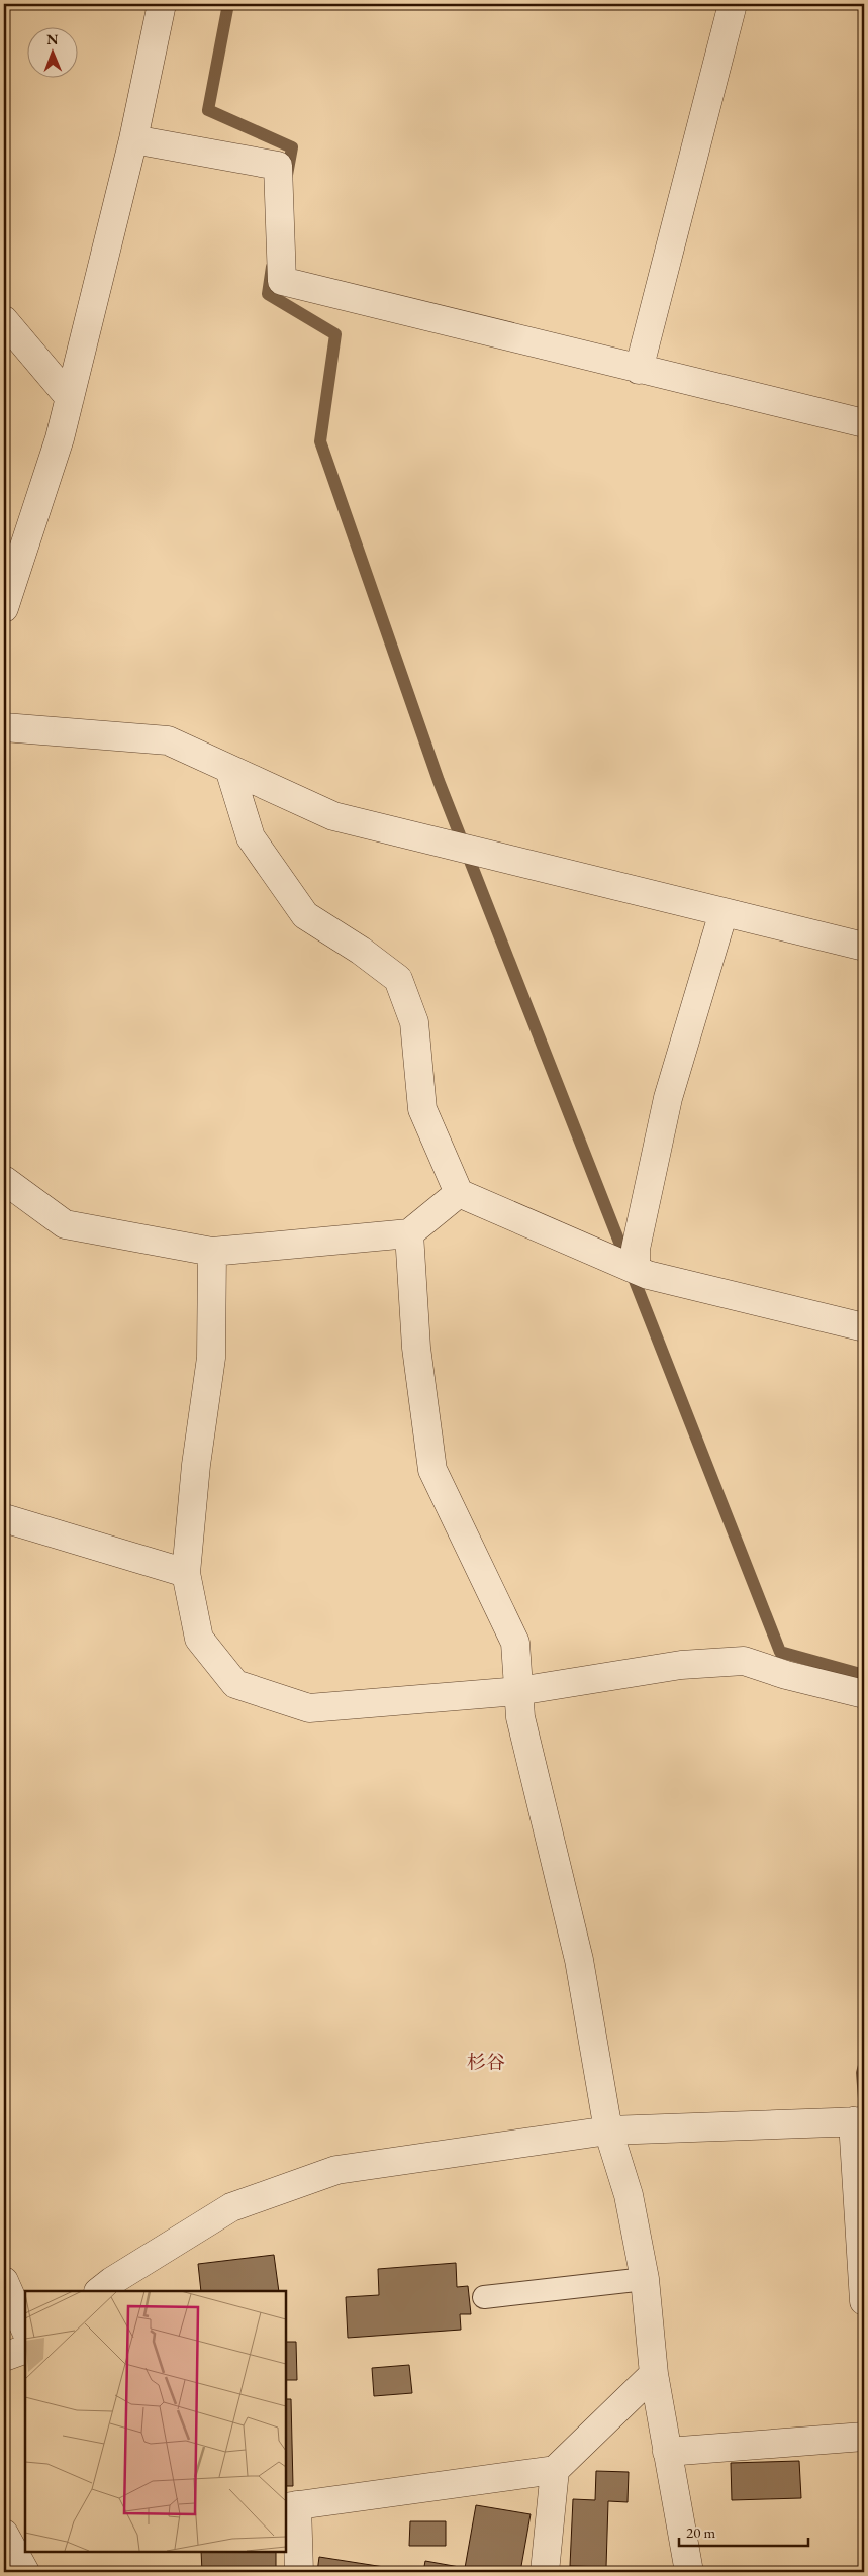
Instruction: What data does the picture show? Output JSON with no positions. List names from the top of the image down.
{
  "districts": ["杉谷"],
  "scale_bar": "20 m",
  "north": "top"
}
